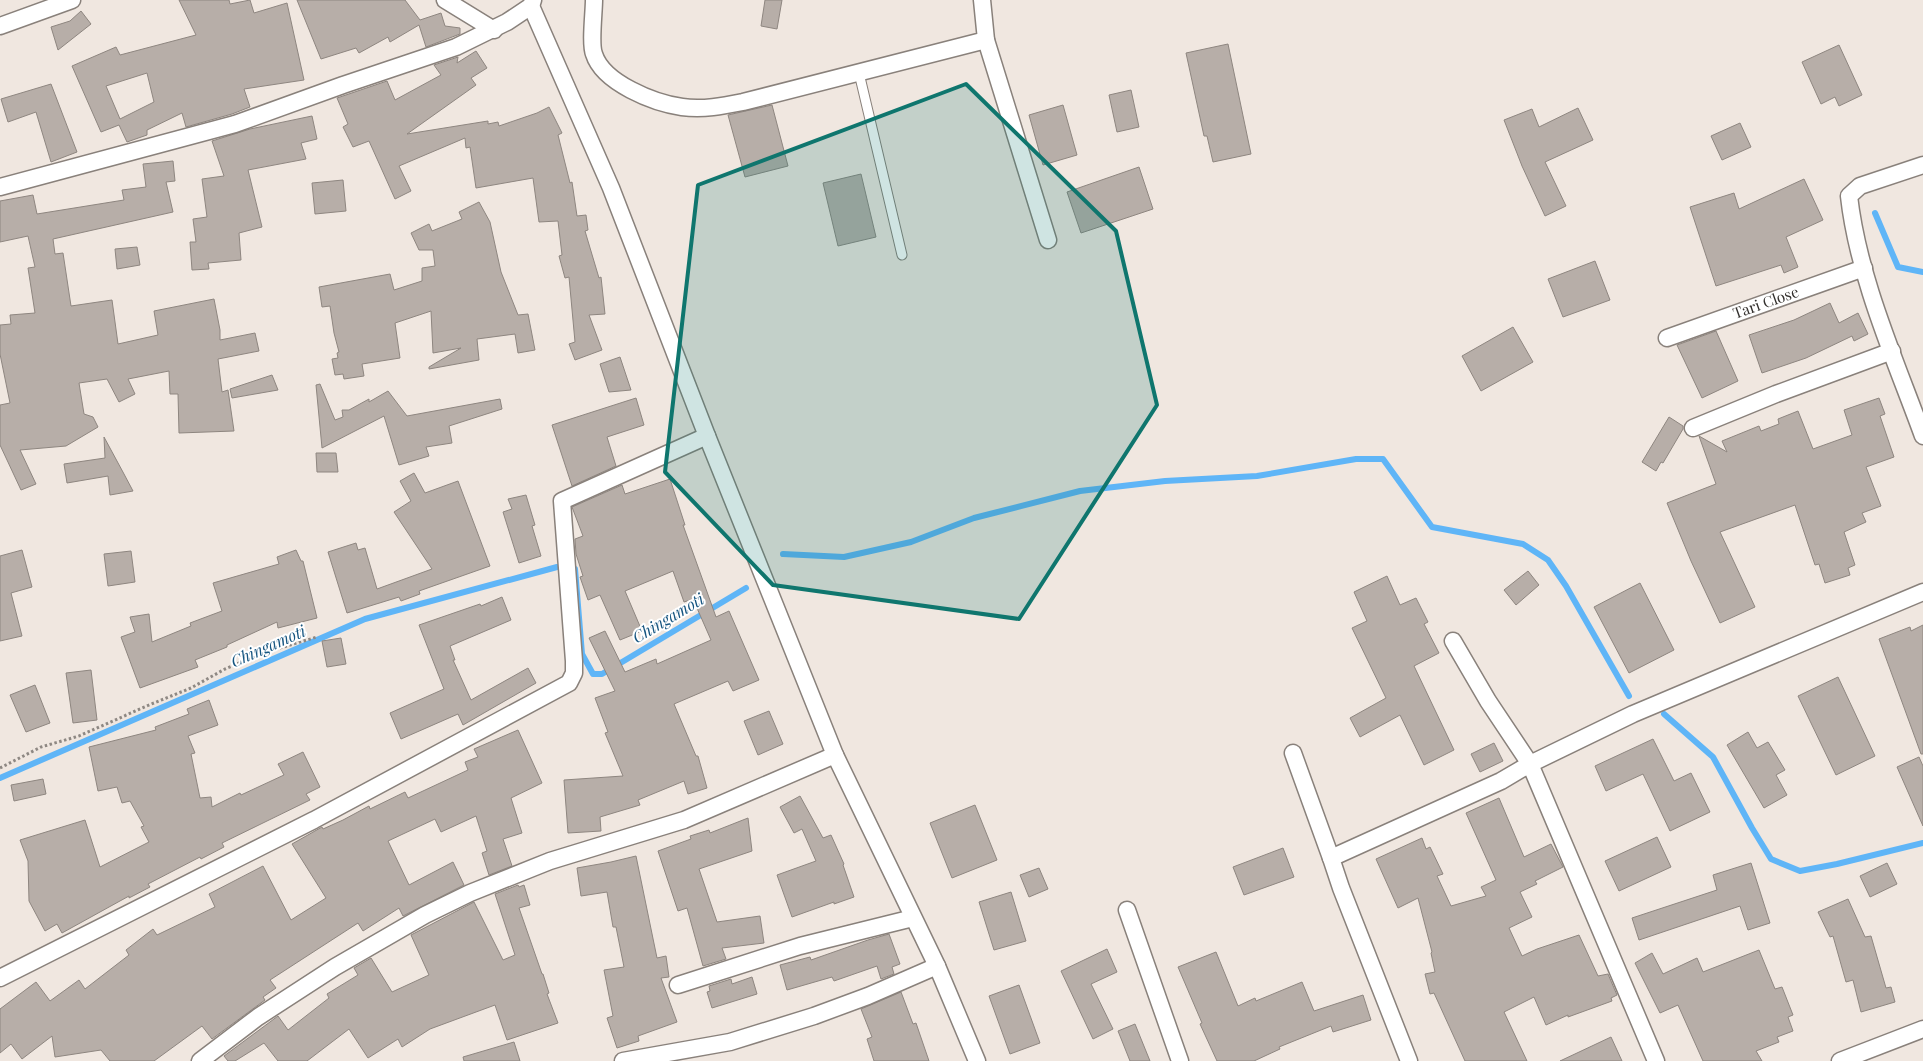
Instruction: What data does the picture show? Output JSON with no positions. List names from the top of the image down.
{
  "streets": {
    "street": ["Tari Close"]
  },
  "water": ["Chingamoti"]
}
